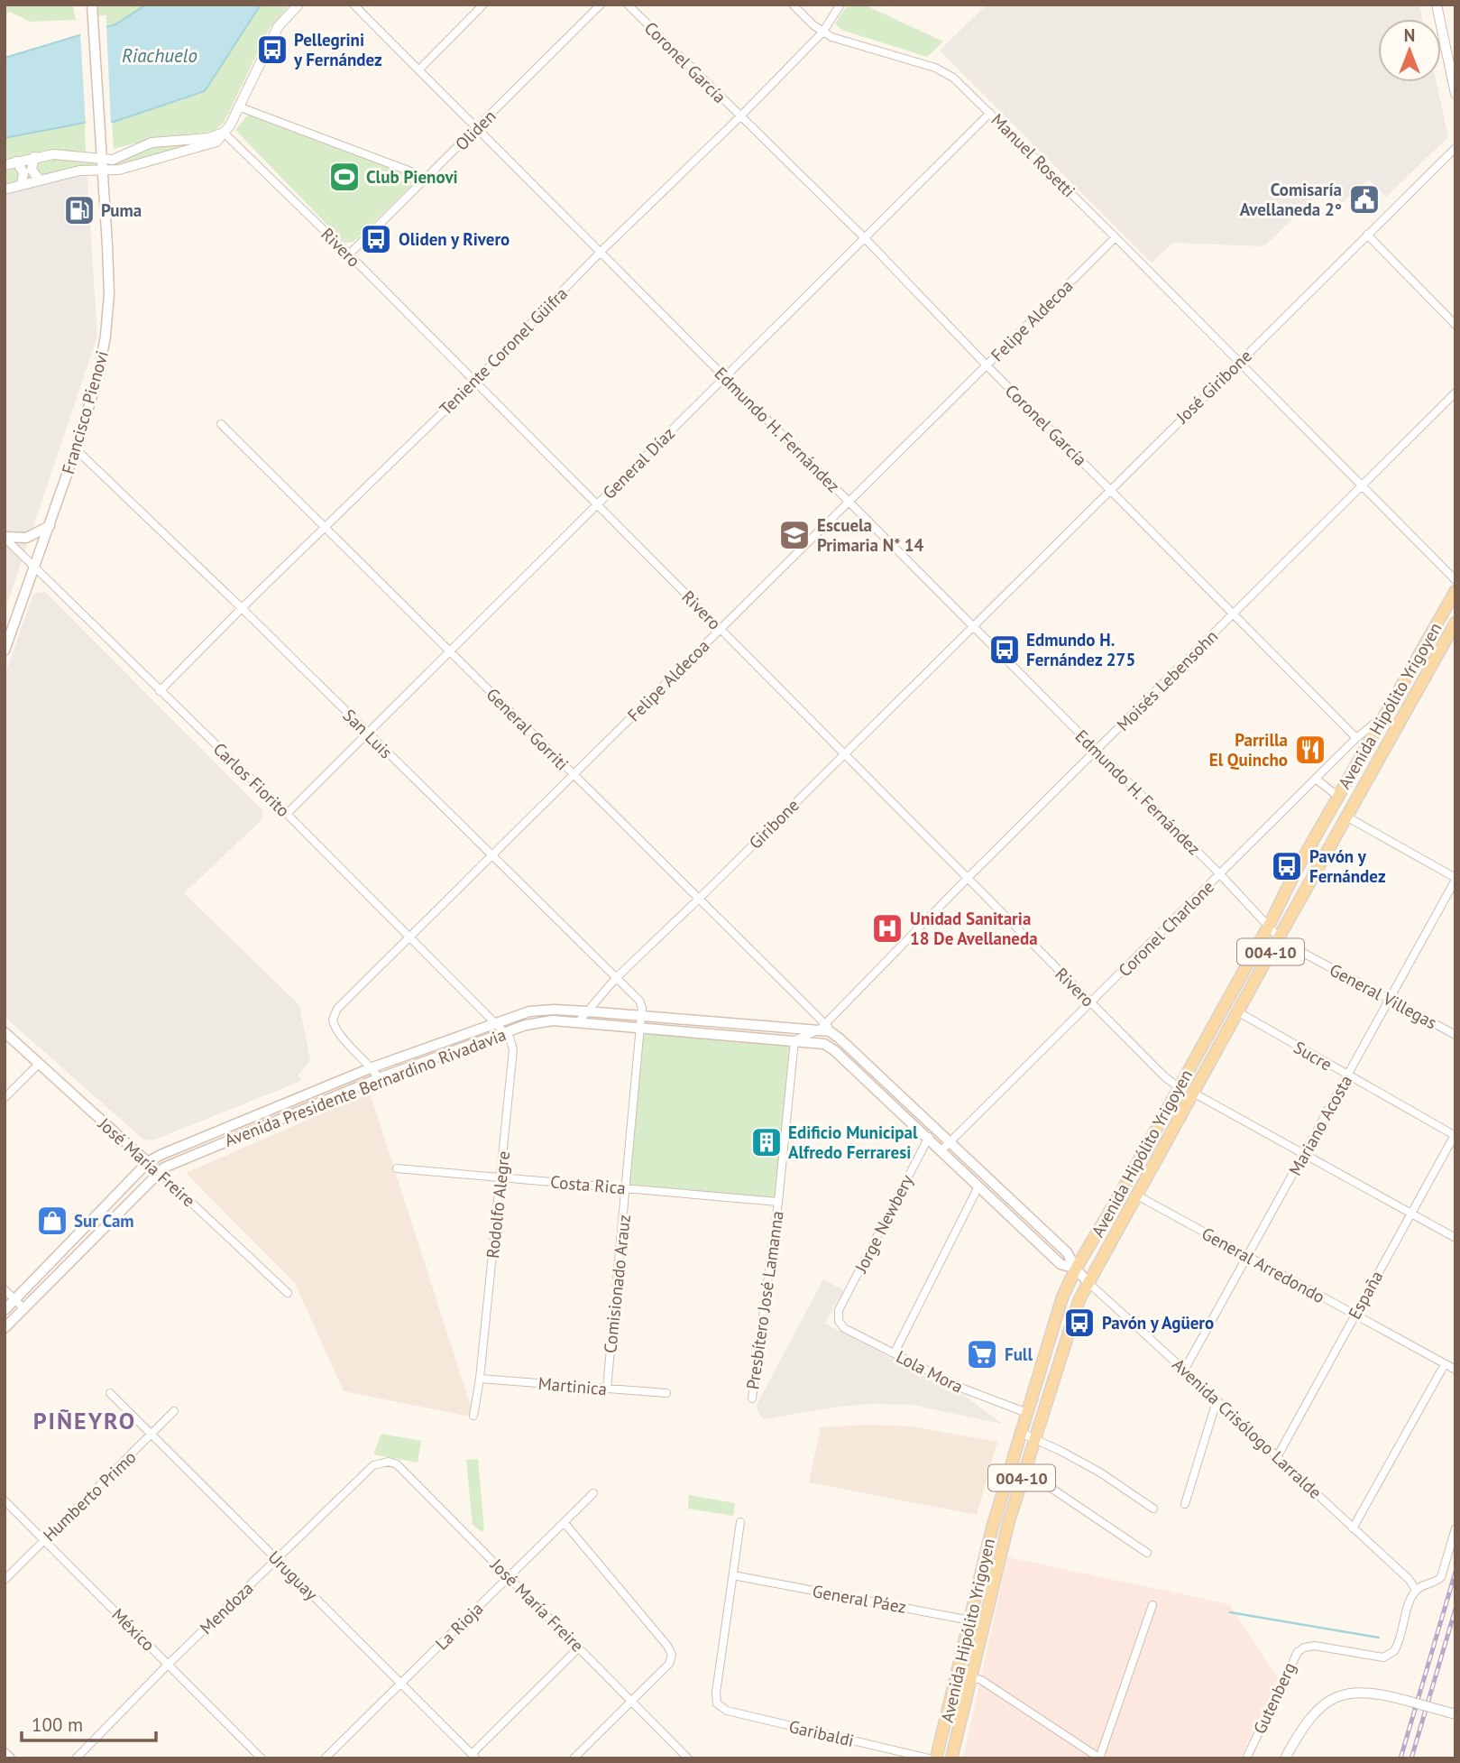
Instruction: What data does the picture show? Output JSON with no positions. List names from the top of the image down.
{
  "streets": {
    "main road": [
      "Francisco Pienovi",
      "Avenida Hipólito Yrigoyen",
      "004-10",
      "Avenida Presidente Bernardino Rivadavia",
      "José María Freire",
      "Avenida Crisólogo Larralde"
    ],
    "street": [
      "Coronel García",
      "Oliden",
      "Manuel Rosetti",
      "Rivero",
      "Felipe Aldecoa",
      "Teniente Coronel Güifra",
      "José Giribone",
      "Edmundo H. Fernández",
      "General Díaz",
      "Moisés Lebensohn",
      "General Gorriti",
      "San Luis",
      "Carlos Fiorito",
      "Giribone",
      "Coronel Charlone",
      "General Villegas",
      "Sucre",
      "Mariano Acosta",
      "Costa Rica",
      "Rodolfo Alegre",
      "Jorge Newbery",
      "General Arredondo",
      "Comisionado Arauz",
      "España",
      "Presbítero José Lamanna",
      "Lola Mora",
      "Martinica",
      "Humberto Primo",
      "Uruguay",
      "General Páez",
      "Mendoza",
      "La Rioja",
      "México",
      "Gutenberg",
      "Garibaldi"
    ]
  },
  "crossings": [
    ["Coronel García", "Felipe Aldecoa"],
    ["Coronel García", "Teniente Coronel Güifra"],
    ["Coronel García", "José Giribone"],
    ["Coronel García", "General Díaz"],
    ["Coronel García", "Moisés Lebensohn"],
    ["Coronel García", "Coronel Charlone"],
    ["Oliden", "Rivero"],
    ["Oliden", "Edmundo H. Fernández"],
    ["Manuel Rosetti", "Felipe Aldecoa"],
    ["Manuel Rosetti", "Teniente Coronel Güifra"],
    ["Manuel Rosetti", "José Giribone"],
    ["Manuel Rosetti", "General Díaz"],
    ["Manuel Rosetti", "Moisés Lebensohn"],
    ["Rivero", "Felipe Aldecoa"],
    ["Rivero", "Teniente Coronel Güifra"],
    ["Rivero", "General Díaz"],
    ["Rivero", "Moisés Lebensohn"],
    ["Rivero", "Avenida Hipólito Yrigoyen"],
    ["Rivero", "Giribone"],
    ["Rivero", "Coronel Charlone"],
    ["Felipe Aldecoa", "Edmundo H. Fernández"],
    ["Felipe Aldecoa", "General Gorriti"],
    ["Felipe Aldecoa", "San Luis"],
    ["Felipe Aldecoa", "Carlos Fiorito"],
    ["Felipe Aldecoa", "Avenida Presidente Bernardino Rivadavia"],
    ["Teniente Coronel Güifra", "Edmundo H. Fernández"],
    ["Teniente Coronel Güifra", "General Gorriti"],
    ["Teniente Coronel Güifra", "San Luis"],
    ["Teniente Coronel Güifra", "Carlos Fiorito"],
    ["José Giribone", "Edmundo H. Fernández"],
    ["José Giribone", "Giribone"],
    ["Francisco Pienovi", "San Luis"],
    ["Francisco Pienovi", "Carlos Fiorito"],
    ["Edmundo H. Fernández", "General Díaz"],
    ["Edmundo H. Fernández", "Moisés Lebensohn"],
    ["Edmundo H. Fernández", "Avenida Hipólito Yrigoyen"],
    ["Edmundo H. Fernández", "Giribone"],
    ["Edmundo H. Fernández", "Coronel Charlone"],
    ["Edmundo H. Fernández", "General Villegas"],
    ["General Díaz", "General Gorriti"],
    ["General Díaz", "San Luis"],
    ["General Díaz", "Carlos Fiorito"],
    ["Moisés Lebensohn", "General Gorriti"],
    ["Moisés Lebensohn", "Avenida Presidente Bernardino Rivadavia"],
    ["Moisés Lebensohn", "Presbítero José Lamanna"],
    ["Avenida Hipólito Yrigoyen", "Coronel Charlone"],
    ["Avenida Hipólito Yrigoyen", "General Villegas"],
    ["Avenida Hipólito Yrigoyen", "Sucre"],
    ["Avenida Hipólito Yrigoyen", "Avenida Presidente Bernardino Rivadavia"],
    ["Avenida Hipólito Yrigoyen", "General Arredondo"],
    ["Avenida Hipólito Yrigoyen", "Lola Mora"],
    ["Avenida Hipólito Yrigoyen", "Avenida Crisólogo Larralde"],
    ["Avenida Hipólito Yrigoyen", "General Páez"],
    ["General Gorriti", "Giribone"],
    ["General Gorriti", "Avenida Presidente Bernardino Rivadavia"],
    ["San Luis", "Giribone"],
    ["San Luis", "Avenida Presidente Bernardino Rivadavia"],
    ["Carlos Fiorito", "Avenida Presidente Bernardino Rivadavia"],
    ["Carlos Fiorito", "Rodolfo Alegre"],
    ["Giribone", "Avenida Presidente Bernardino Rivadavia"],
    ["Coronel Charlone", "Avenida Presidente Bernardino Rivadavia"],
    ["General Villegas", "Mariano Acosta"],
    ["Sucre", "Mariano Acosta"],
    ["Sucre", "España"],
    ["Avenida Presidente Bernardino Rivadavia", "José María Freire"],
    ["Avenida Presidente Bernardino Rivadavia", "Rodolfo Alegre"],
    ["Avenida Presidente Bernardino Rivadavia", "Jorge Newbery"],
    ["Avenida Presidente Bernardino Rivadavia", "Comisionado Arauz"],
    ["Avenida Presidente Bernardino Rivadavia", "Presbítero José Lamanna"],
    ["Avenida Presidente Bernardino Rivadavia", "Avenida Crisólogo Larralde"],
    ["Mariano Acosta", "General Arredondo"],
    ["Mariano Acosta", "Avenida Crisólogo Larralde"],
    ["José María Freire", "Mendoza"],
    ["José María Freire", "La Rioja"],
    ["Costa Rica", "Rodolfo Alegre"],
    ["Costa Rica", "Comisionado Arauz"],
    ["Costa Rica", "Presbítero José Lamanna"],
    ["Rodolfo Alegre", "Martinica"],
    ["Jorge Newbery", "Lola Mora"],
    ["General Arredondo", "España"],
    ["Comisionado Arauz", "Martinica"],
    ["España", "Avenida Crisólogo Larralde"],
    ["Avenida Crisólogo Larralde", "Gutenberg"],
    ["Humberto Primo", "Uruguay"],
    ["Humberto Primo", "México"],
    ["Uruguay", "Mendoza"],
    ["Uruguay", "La Rioja"],
    ["General Páez", "Garibaldi"],
    ["Mendoza", "México"]
  ],
  "districts": ["PIÑEYRO"],
  "water": ["Riachuelo"],
  "places": {
    "bus stop": [
      "Pellegrini y Fernández",
      "Oliden y Rivero",
      "Edmundo H. Fernández 275",
      "Pavón y Fernández",
      "Pavón y Agüero"
    ],
    "sports": ["Club Pienovi"],
    "public building": ["Comisaría Avellaneda 2°"],
    "fuel station": ["Puma"],
    "school or university": ["Escuela Primaria N* 14"],
    "restaurant": ["Parrilla El Quincho"],
    "hospital": ["Unidad Sanitaria 18 De Avellaneda"],
    "building": ["Edificio Municipal Alfredo Ferraresi"],
    "shop": ["Sur Cam"],
    "supermarket": ["Full"]
  },
  "scale_bar": "100 m",
  "north": "top"
}
